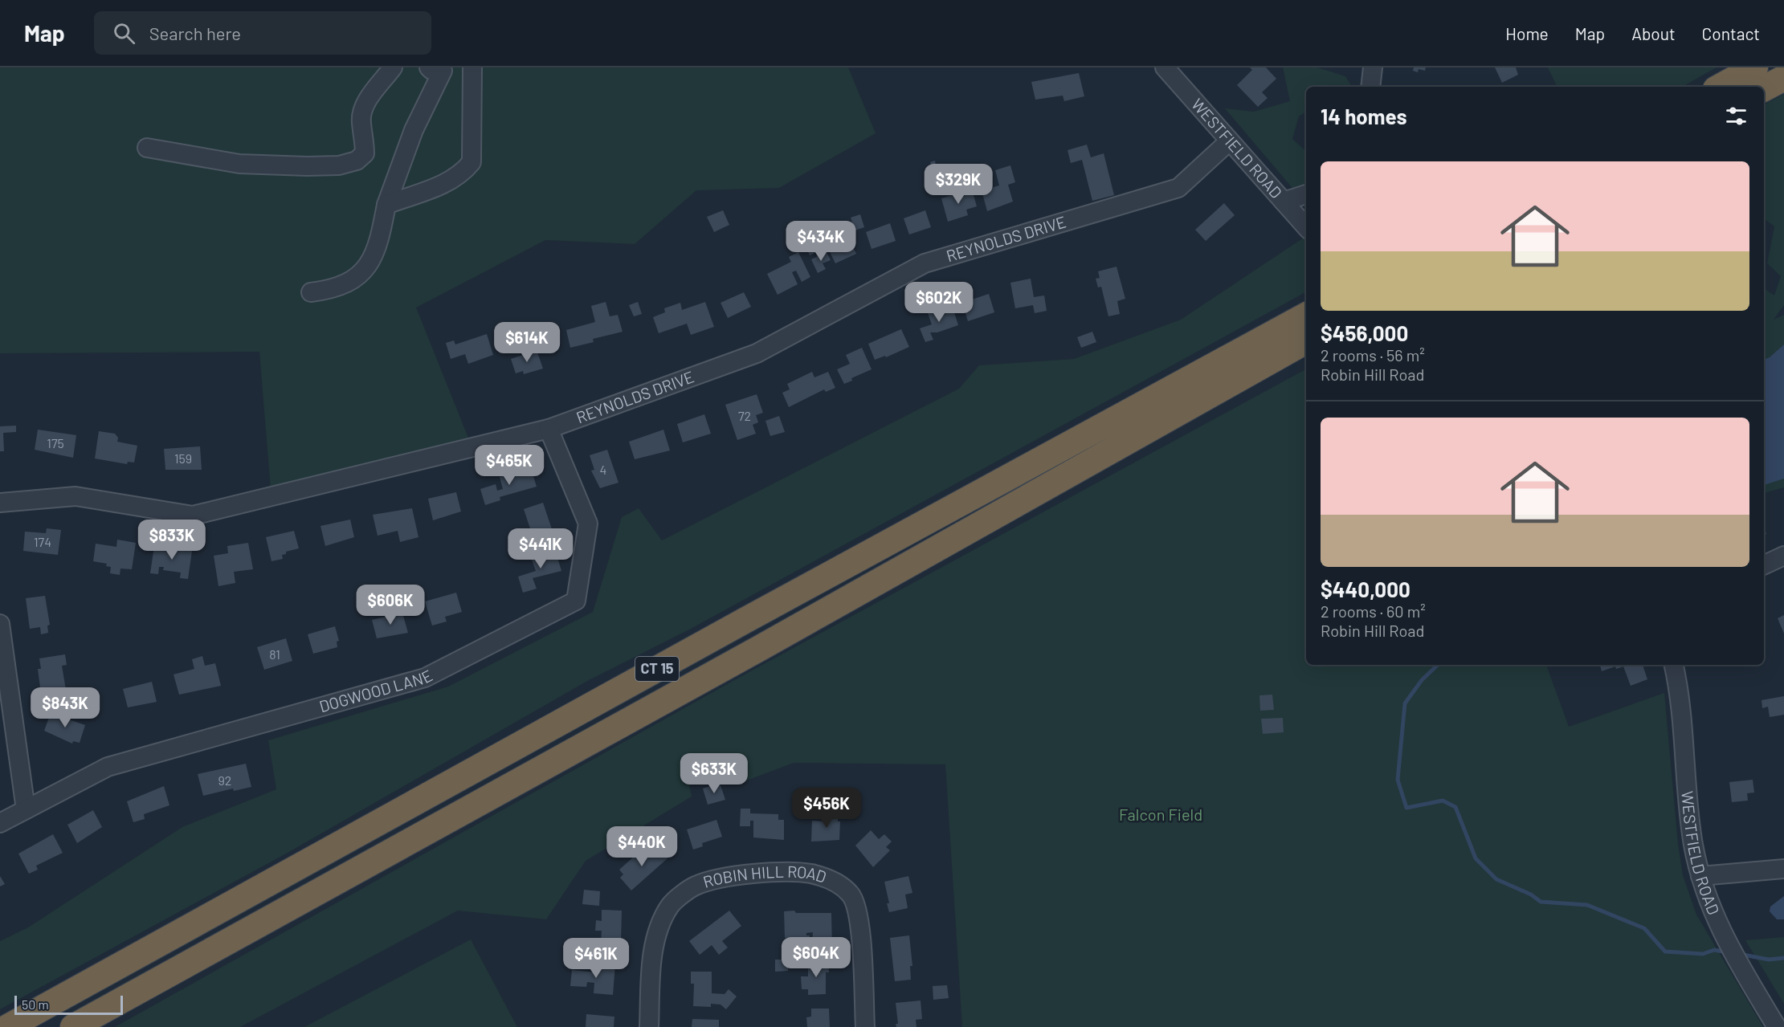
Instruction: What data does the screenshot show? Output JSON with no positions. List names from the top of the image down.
{
  "streets": {
    "highway": ["CT 15"],
    "street": [
      "WESTFIELD ROAD",
      "REYNOLDS DRIVE",
      "DOGWOOD LANE",
      "ROBIN HILL ROAD"
    ]
  },
  "crossings": [
    ["WESTFIELD ROAD", "REYNOLDS DRIVE"],
    ["REYNOLDS DRIVE", "DOGWOOD LANE"]
  ],
  "parks": ["Falcon Field"],
  "house_numbers": [
    "72",
    "175",
    "159",
    "4",
    "174",
    "81",
    "92"
  ],
  "scale_bar": "50 m",
  "page": {
    "header": "Map",
    "search": "Search here",
    "nav": [
      "Home",
      "Map",
      "About",
      "Contact"
    ],
    "heading": "14 homes",
    "list": [
      {
        "name": "$456,000",
        "note": "2 rooms · 56 m² · Robin Hill Road"
      },
      {
        "name": "$440,000",
        "note": "2 rooms · 60 m² · Robin Hill Road"
      }
    ],
    "price": [
      "$329K",
      "$434K",
      "$602K",
      "$614K",
      "$465K",
      "$833K",
      "$441K",
      "$606K",
      "$843K",
      "$633K",
      "$456K",
      "$440K",
      "$604K",
      "$461K"
    ],
    "scale": "50 m"
  }
}
